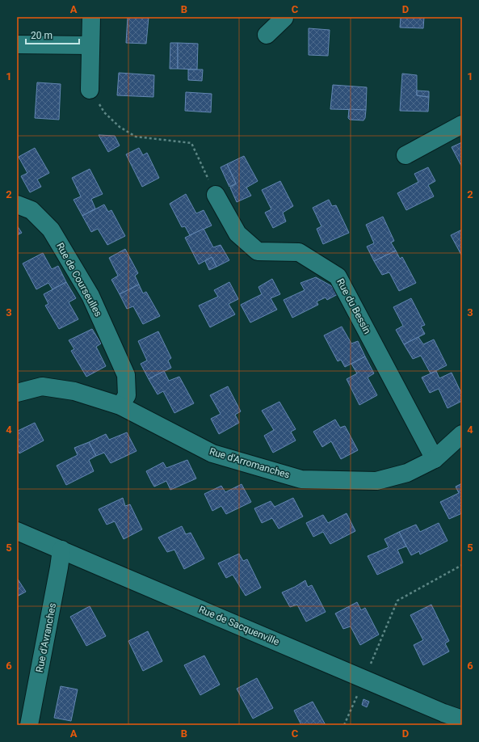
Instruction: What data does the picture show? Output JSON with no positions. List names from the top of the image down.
{
  "streets": {
    "street": [
      "Rue de Courseulles",
      "Rue du Bessin",
      "Rue d'Arromanches",
      "Rue de Sacquenville",
      "Rue d'Avranches"
    ]
  },
  "crossings": [
    ["Rue de Courseulles", "Rue d'Arromanches"],
    ["Rue du Bessin", "Rue d'Arromanches"],
    ["Rue de Sacquenville", "Rue d'Avranches"]
  ],
  "scale_bar": "20 m",
  "grid": {
    "columns": [
      "A",
      "B",
      "C",
      "D"
    ],
    "rows": [
      "1",
      "2",
      "3",
      "4",
      "5",
      "6"
    ]
  }
}
